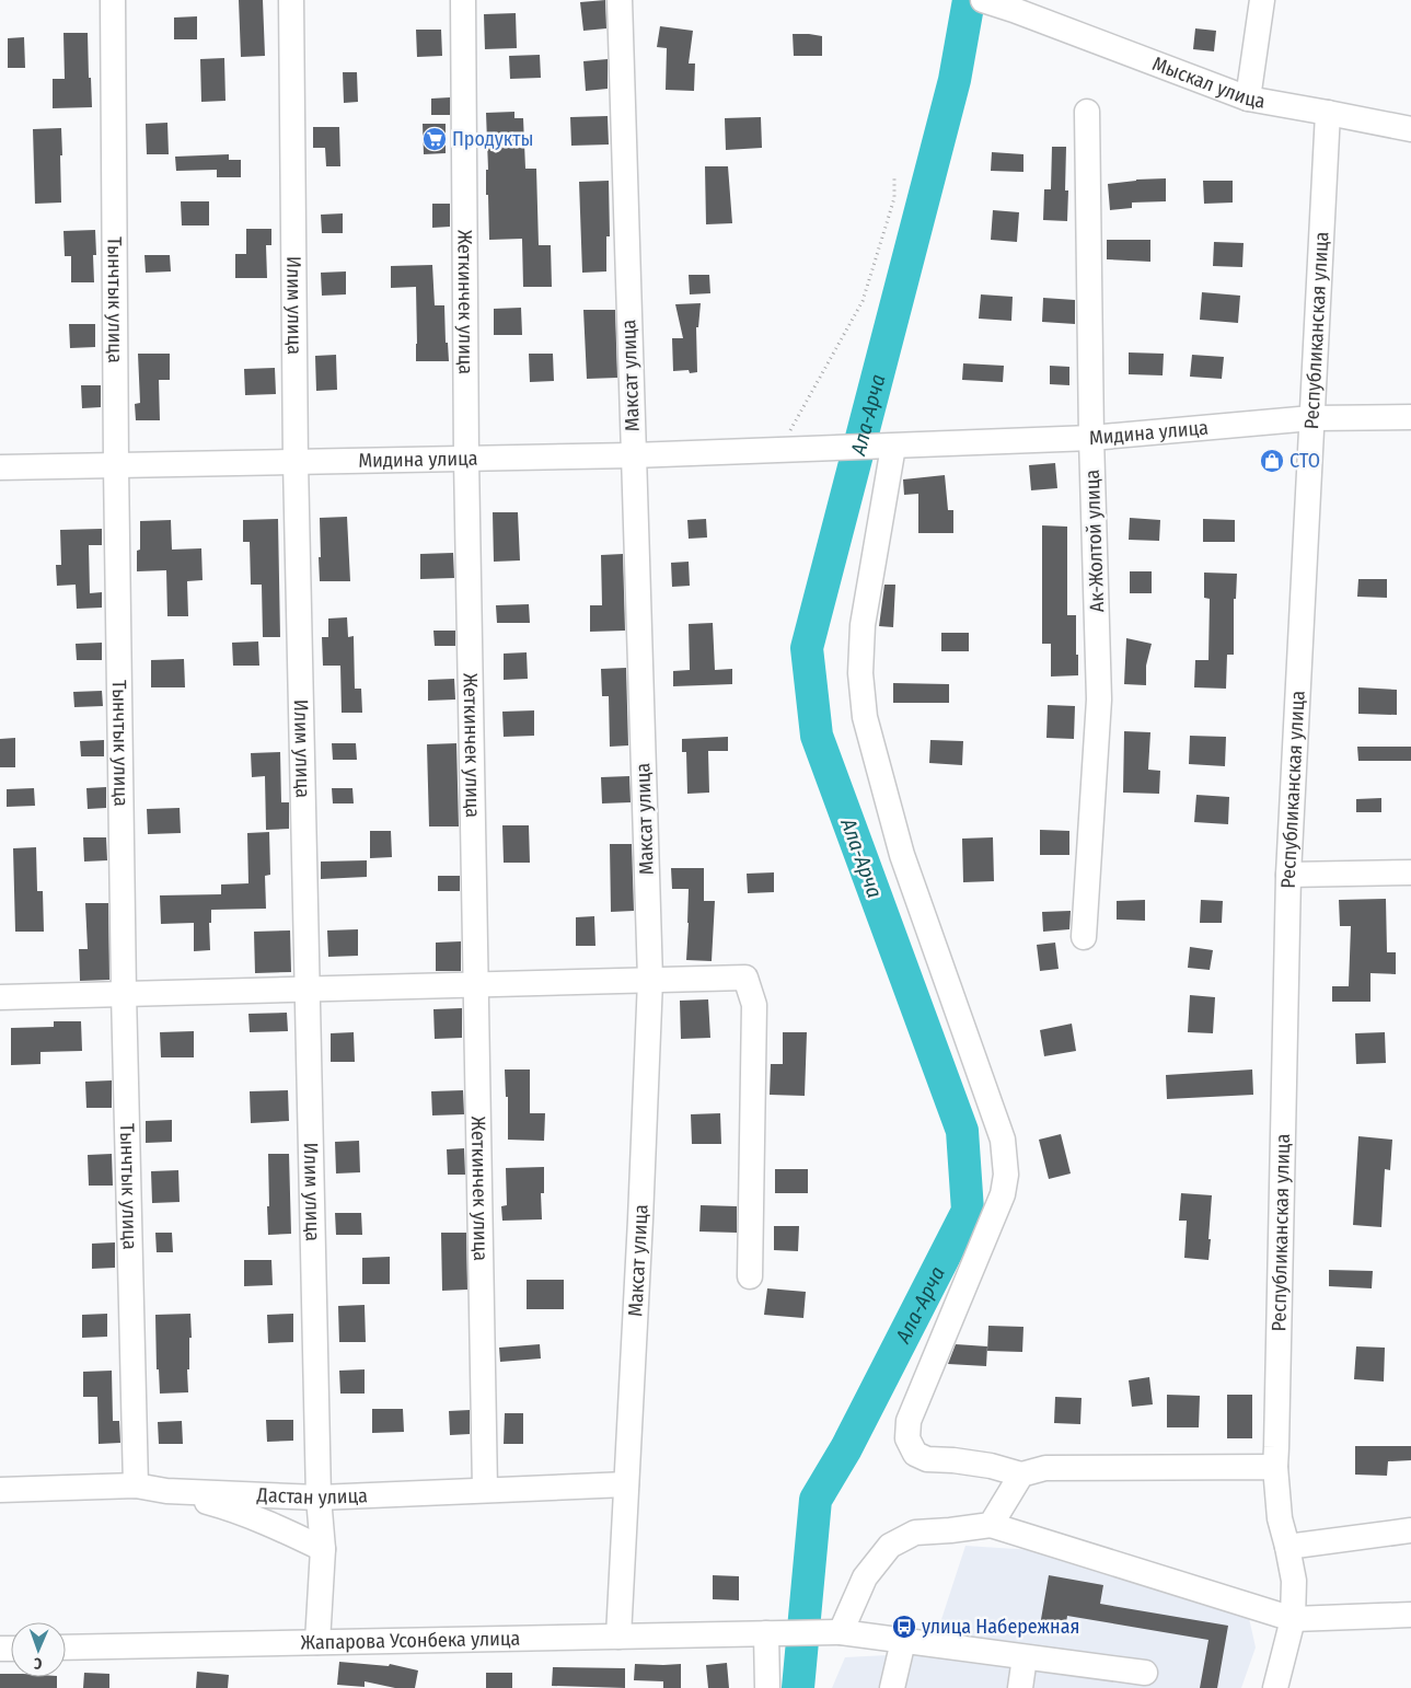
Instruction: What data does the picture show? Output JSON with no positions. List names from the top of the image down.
{
  "streets": {
    "street": [
      "Мыскал улица",
      "Тынчтык улица",
      "Жеткинчек улица",
      "Илим улица",
      "Республиканская улица",
      "Максат улица",
      "Мидина улица",
      "Ак-Жолтой улица",
      "Дастан улица",
      "Жапарова Усонбека улица"
    ]
  },
  "crossings": [
    ["Мыскал улица", "Республиканская улица"],
    ["Тынчтык улица", "Мидина улица"],
    ["Тынчтык улица", "Дастан улица"],
    ["Жеткинчек улица", "Мидина улица"],
    ["Жеткинчек улица", "Дастан улица"],
    ["Илим улица", "Мидина улица"],
    ["Илим улица", "Дастан улица"],
    ["Илим улица", "Жапарова Усонбека улица"],
    ["Республиканская улица", "Мидина улица"],
    ["Максат улица", "Мидина улица"],
    ["Максат улица", "Дастан улица"],
    ["Максат улица", "Жапарова Усонбека улица"],
    ["Мидина улица", "Ак-Жолтой улица"]
  ],
  "water": ["Ала-Арча"],
  "places": {
    "supermarket": ["Продукты"],
    "shop": ["СТО"],
    "bus stop": ["улица Набережная"]
  },
  "north": "bottom"
}
